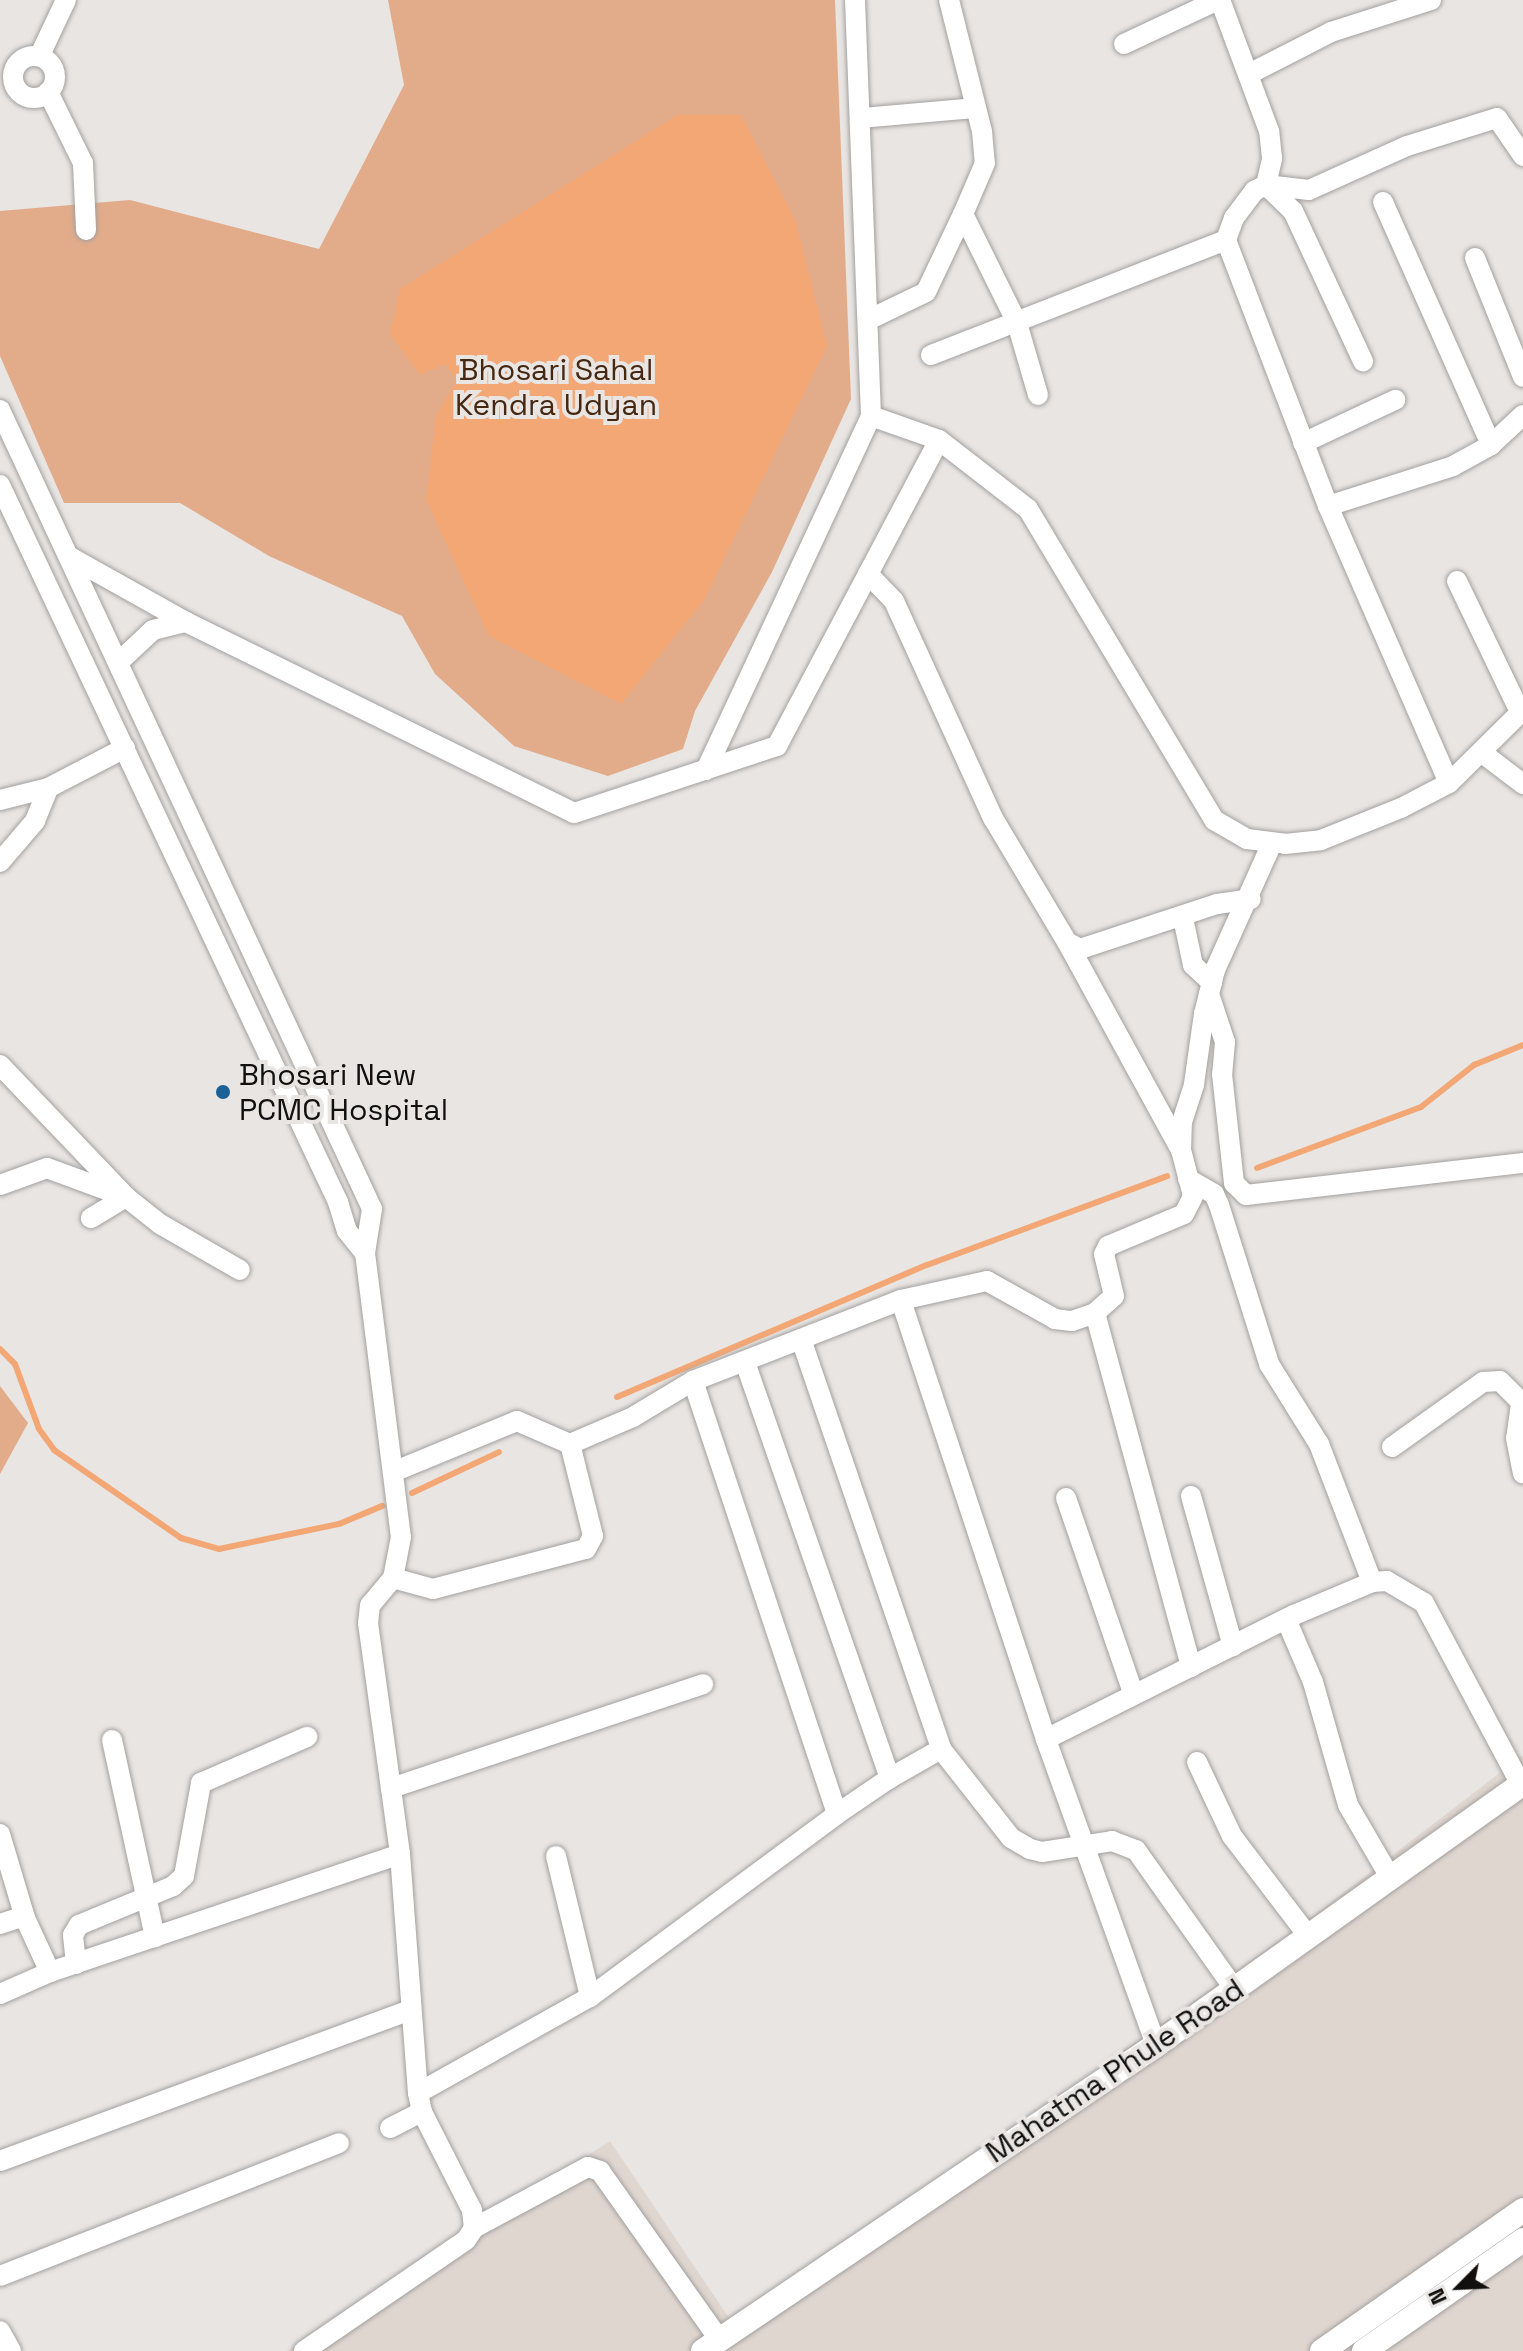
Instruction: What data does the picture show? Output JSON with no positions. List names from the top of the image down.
{
  "streets": {
    "street": ["Mahatma Phule Road"]
  },
  "parks": ["Bhosari Sahal Kendra Udyan"],
  "places": ["Bhosari New PCMC Hospital"],
  "north": "bottom left"
}
